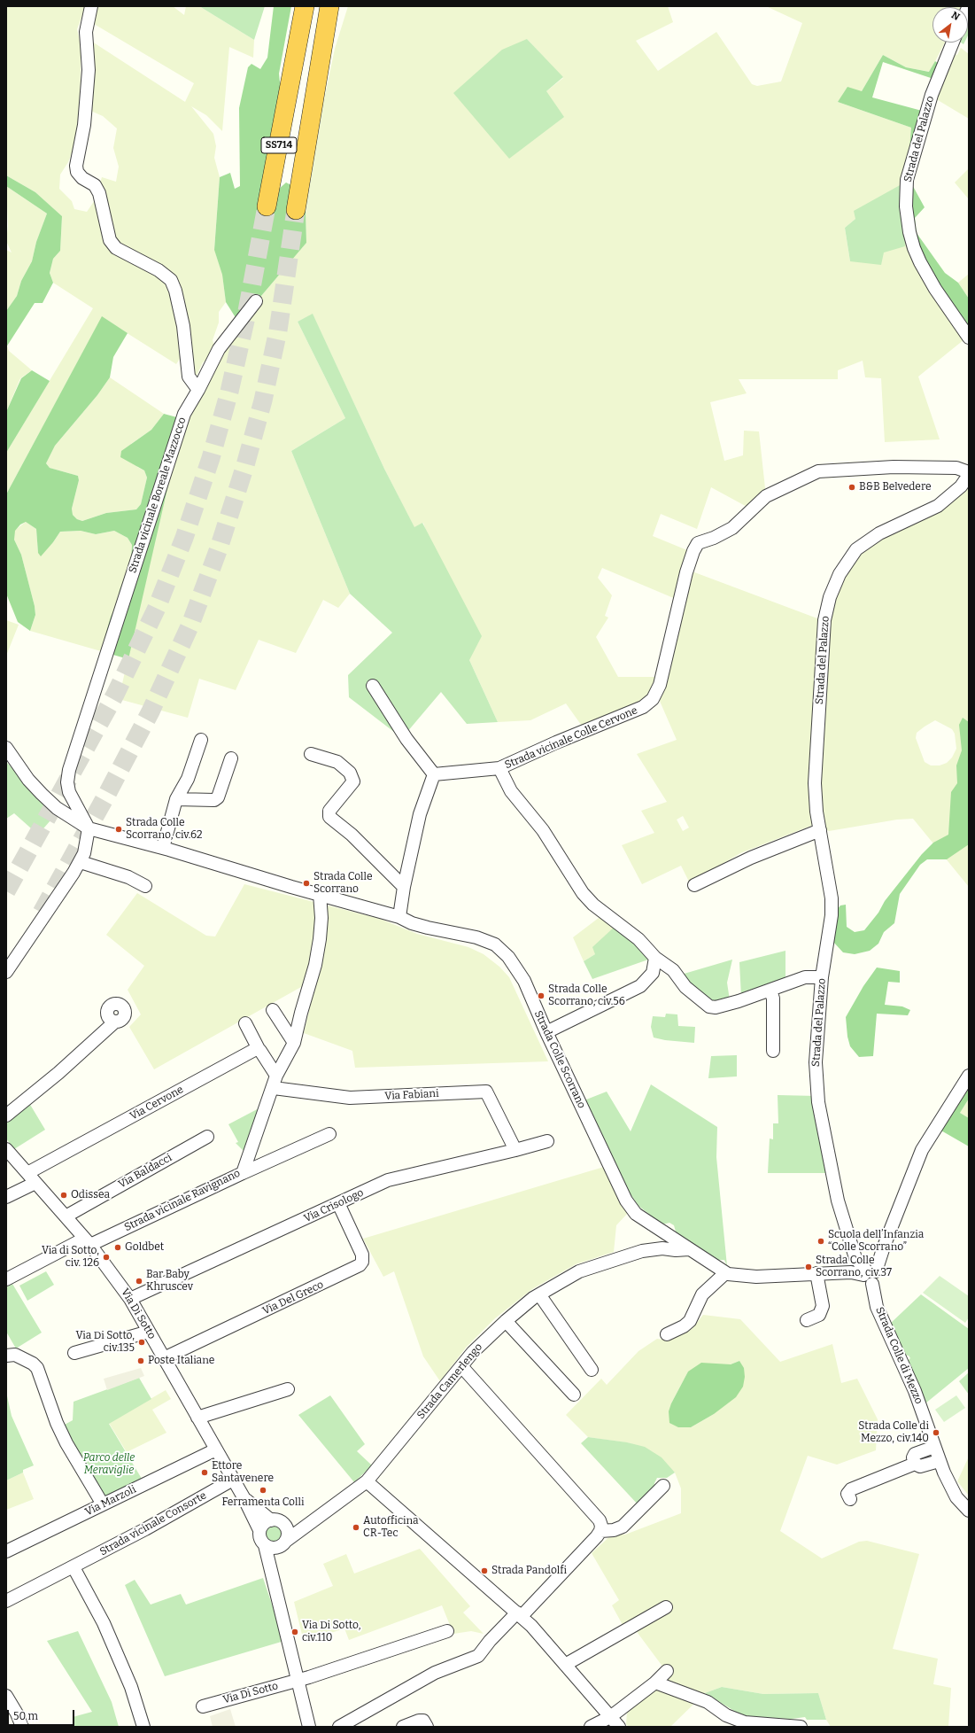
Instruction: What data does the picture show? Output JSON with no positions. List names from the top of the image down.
{
  "streets": {
    "highway": ["SS714"],
    "street": [
      "Strada del Palazzo",
      "Strada vicinale Boreale Mazzocco",
      "Strada vicinale Colle Cervone",
      "Strada Colle Scorrano",
      "Via Fabiani",
      "Via Cervone",
      "Via Baldacci",
      "Strada vicinale Ravignano",
      "Via Crisologo",
      "Via Del Greco",
      "Via Di Sotto",
      "Strada Colle di Mezzo",
      "Strada Camerlengo",
      "Via Marzoli",
      "Strada vicinale Consorte"
    ]
  },
  "crossings": [
    ["Strada del Palazzo", "Strada vicinale Colle Cervone"],
    ["Strada del Palazzo", "Strada Colle Scorrano"],
    ["Strada del Palazzo", "Strada Colle di Mezzo"],
    ["Strada vicinale Boreale Mazzocco", "Strada Colle Scorrano"],
    ["Strada Colle Scorrano", "Strada vicinale Ravignano"],
    ["Strada Colle Scorrano", "Strada Colle di Mezzo"],
    ["Strada Colle Scorrano", "Strada Camerlengo"],
    ["Via Fabiani", "Strada vicinale Ravignano"],
    ["Via Fabiani", "Via Crisologo"],
    ["Via Cervone", "Via Di Sotto"],
    ["Via Baldacci", "Via Di Sotto"],
    ["Strada vicinale Ravignano", "Via Di Sotto"],
    ["Via Crisologo", "Via Del Greco"],
    ["Via Crisologo", "Via Di Sotto"],
    ["Via Del Greco", "Via Di Sotto"],
    ["Via Di Sotto", "Via Marzoli"],
    ["Via Di Sotto", "Strada vicinale Consorte"]
  ],
  "parks": ["Parco delle Meraviglie"],
  "places": [
    "B&B Belvedere",
    "Strada Colle Scorrano, civ.62",
    "Strada Colle Scorrano",
    "Strada Colle Scorrano, civ.56",
    "Odissea",
    "Scuola dell’Infanzia “Colle Scorrano”",
    "Goldbet",
    "Via di Sotto, civ. 126",
    "Strada Colle Scorrano, civ.37",
    "Bar Baby Khruscev",
    "Via Di Sotto, civ.135",
    "Poste Italiane",
    "Strada Colle di Mezzo, civ.140",
    "Ettore Santavenere",
    "Ferramenta Colli",
    "Autofficina CR-Tec",
    "Strada Pandolfi",
    "Via Di Sotto, civ.110"
  ],
  "scale_bar": "50 m",
  "north": "top right"
}
